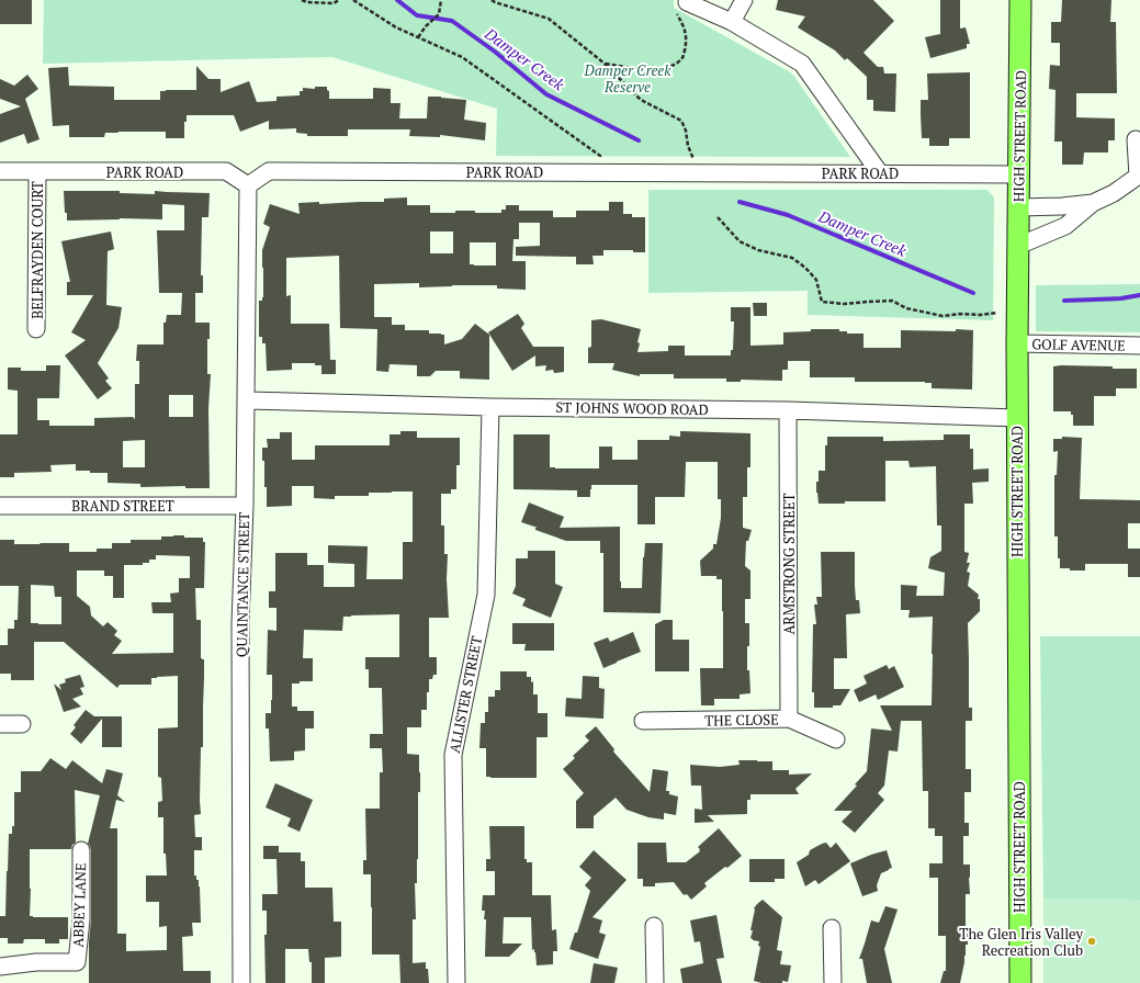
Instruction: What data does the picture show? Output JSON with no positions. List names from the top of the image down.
{
  "streets": {
    "main road": ["HIGH STREET ROAD"],
    "street": [
      "PARK ROAD",
      "BELFRAYDEN COURT",
      "GOLF AVENUE",
      "ST JOHNS WOOD ROAD",
      "BRAND STREET",
      "ARMSTRONG STREET",
      "QUAINTANCE STREET",
      "ALLISTER STREET",
      "THE CLOSE",
      "ABBEY LANE"
    ]
  },
  "crossings": [
    ["HIGH STREET ROAD", "PARK ROAD"],
    ["HIGH STREET ROAD", "GOLF AVENUE"],
    ["HIGH STREET ROAD", "ST JOHNS WOOD ROAD"],
    ["PARK ROAD", "BELFRAYDEN COURT"],
    ["PARK ROAD", "QUAINTANCE STREET"],
    ["ST JOHNS WOOD ROAD", "ARMSTRONG STREET"],
    ["ST JOHNS WOOD ROAD", "QUAINTANCE STREET"],
    ["ST JOHNS WOOD ROAD", "ALLISTER STREET"],
    ["BRAND STREET", "QUAINTANCE STREET"],
    ["ARMSTRONG STREET", "THE CLOSE"]
  ],
  "water": ["Damper Creek"],
  "parks": ["Damper Creek Reserve"],
  "places": ["The Glen Iris Valley Recreation Club"]
}
